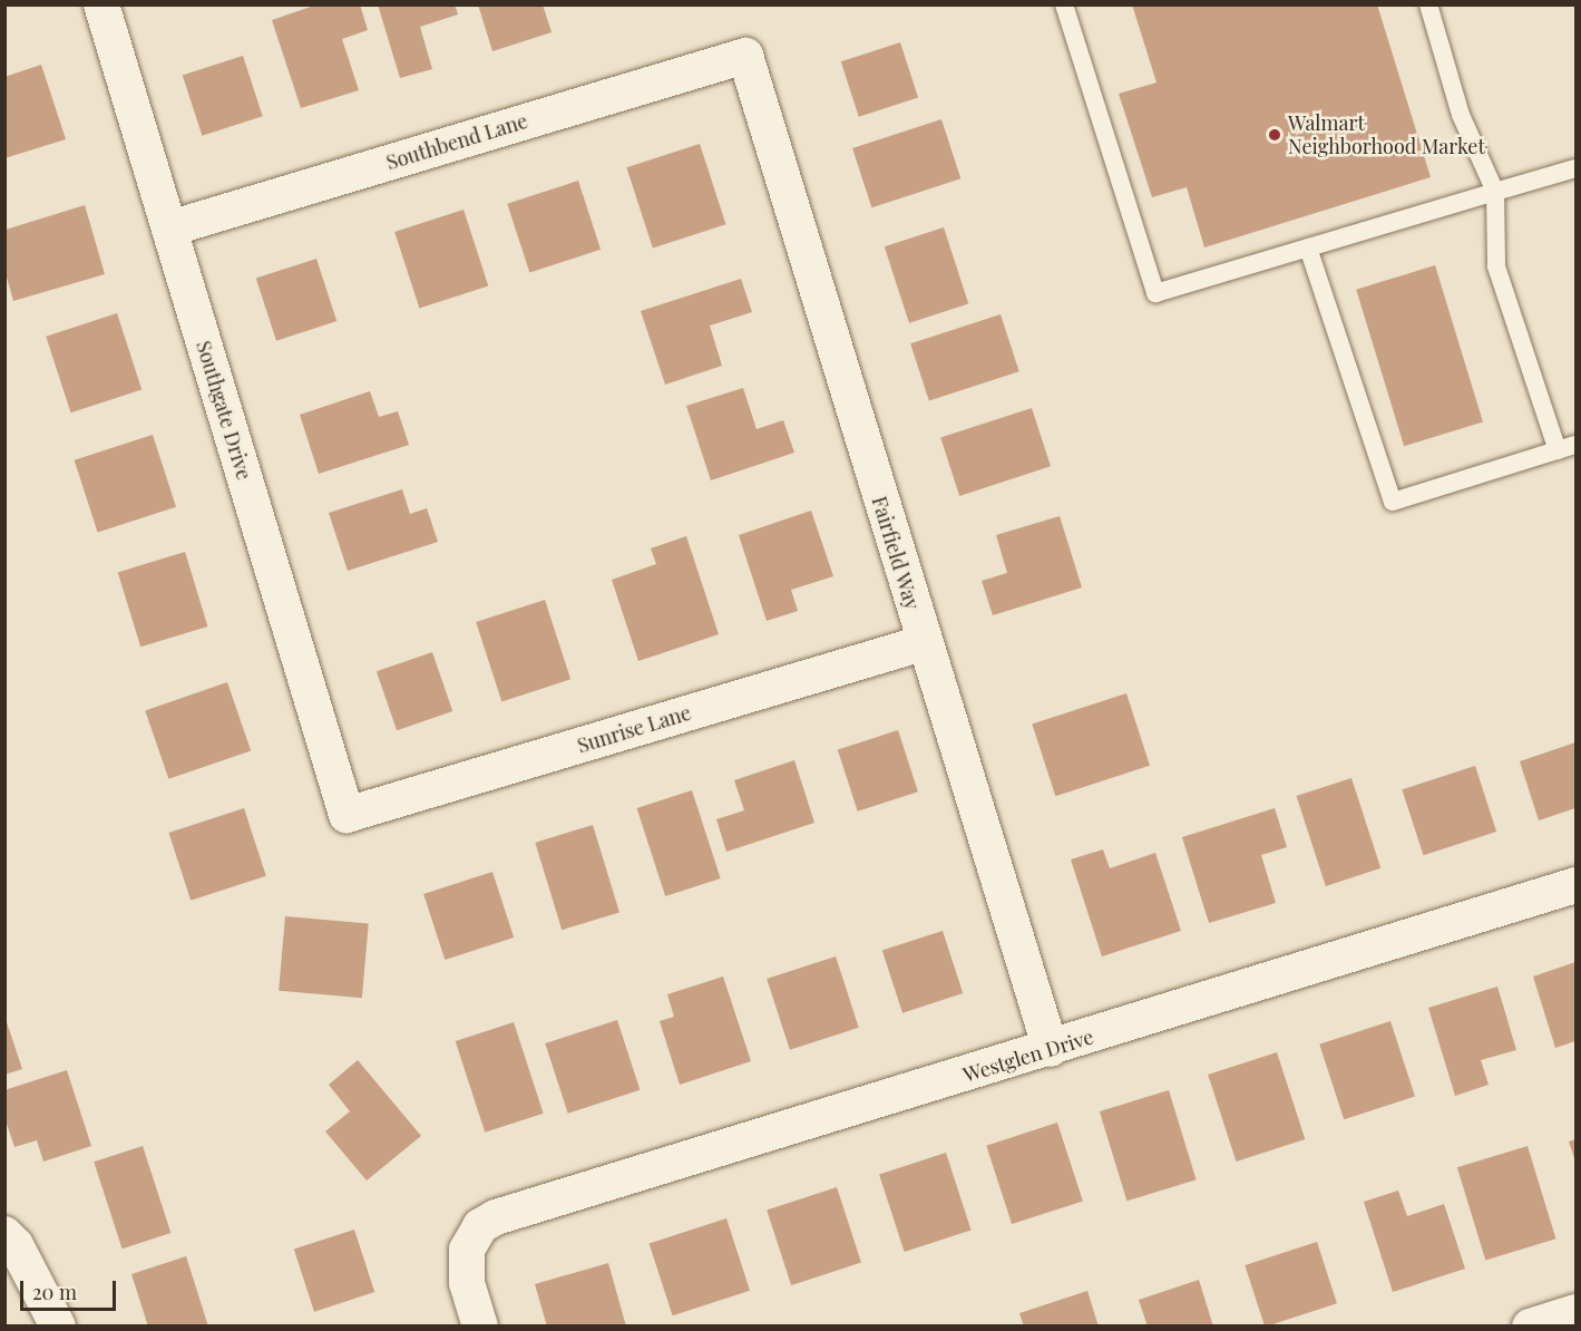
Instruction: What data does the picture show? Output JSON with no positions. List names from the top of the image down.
{
  "streets": {
    "street": [
      "Southbend Lane",
      "Southgate Drive",
      "Fairfield Way",
      "Sunrise Lane",
      "Westglen Drive"
    ]
  },
  "crossings": [
    ["Southbend Lane", "Southgate Drive"],
    ["Southbend Lane", "Fairfield Way"],
    ["Southgate Drive", "Sunrise Lane"],
    ["Fairfield Way", "Sunrise Lane"],
    ["Fairfield Way", "Westglen Drive"]
  ],
  "places": ["Walmart Neighborhood Market"],
  "scale_bar": "20 m"
}
